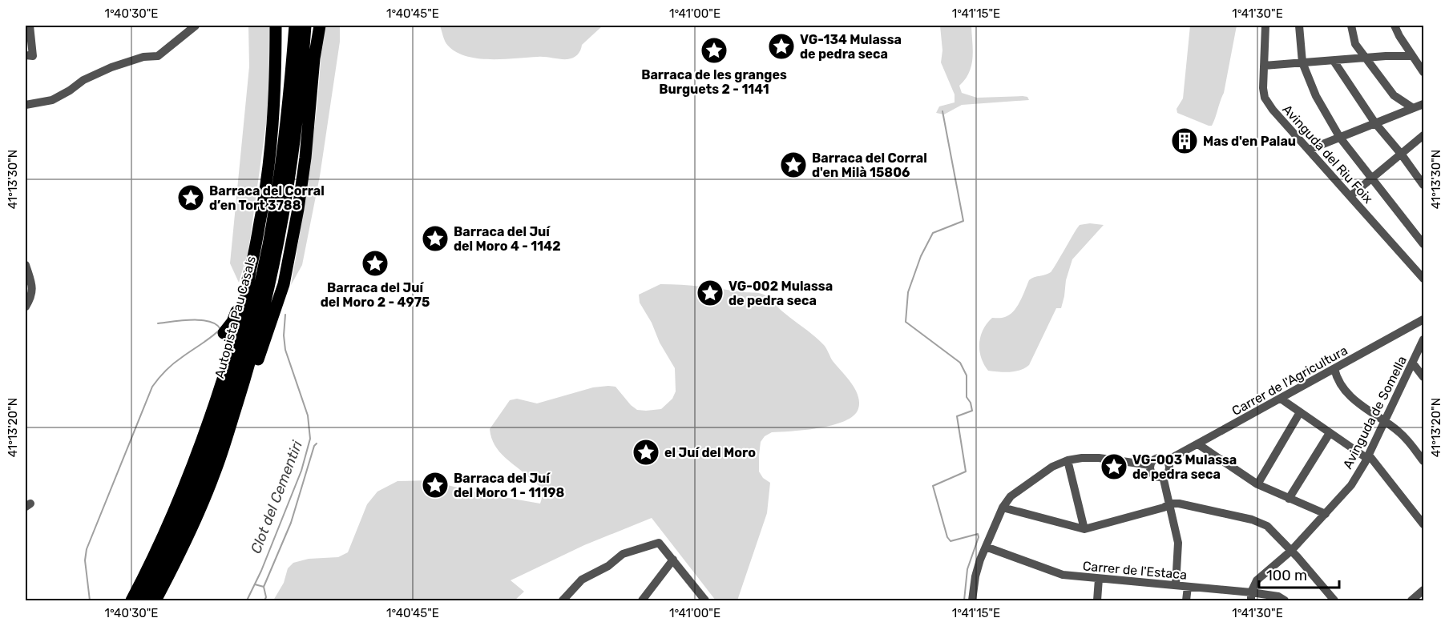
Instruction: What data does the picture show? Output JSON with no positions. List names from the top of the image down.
{
  "streets": {
    "highway": ["Autopista Pau Casals"],
    "street": [
      "Avinguda del Riu Foix",
      "Carrer de l'Agricultura",
      "Avinguda de Somella",
      "Carrer de l'Estaca"
    ]
  },
  "crossings": [
    ["Avinguda de Somella", "Carrer de l'Estaca"]
  ],
  "water": ["Clot del Cementiri"],
  "places": {
    "place": [
      "VG-134 Mulassa de pedra seca",
      "Barraca de les granges Burguets 2 - 1141",
      "Barraca del Corral d'en Milà 15806",
      "Barraca del Corral d’en Tort 3788",
      "Barraca del Juí del Moro 4 - 1142",
      "Barraca del Juí del Moro 2 - 4975",
      "VG-002 Mulassa de pedra seca",
      "el Juí del Moro",
      "VG-003 Mulassa de pedra seca",
      "Barraca del Juí del Moro 1 - 11198"
    ],
    "building": ["Mas d'en Palau"]
  },
  "scale_bar": "100 m",
  "coordinates": [
    "1°40'30\"E",
    "1°40'45\"E",
    "1°41'00\"E",
    "1°41'15\"E",
    "1°41'30\"E",
    "41°13'30\"N",
    "41°13'20\"N"
  ]
}
